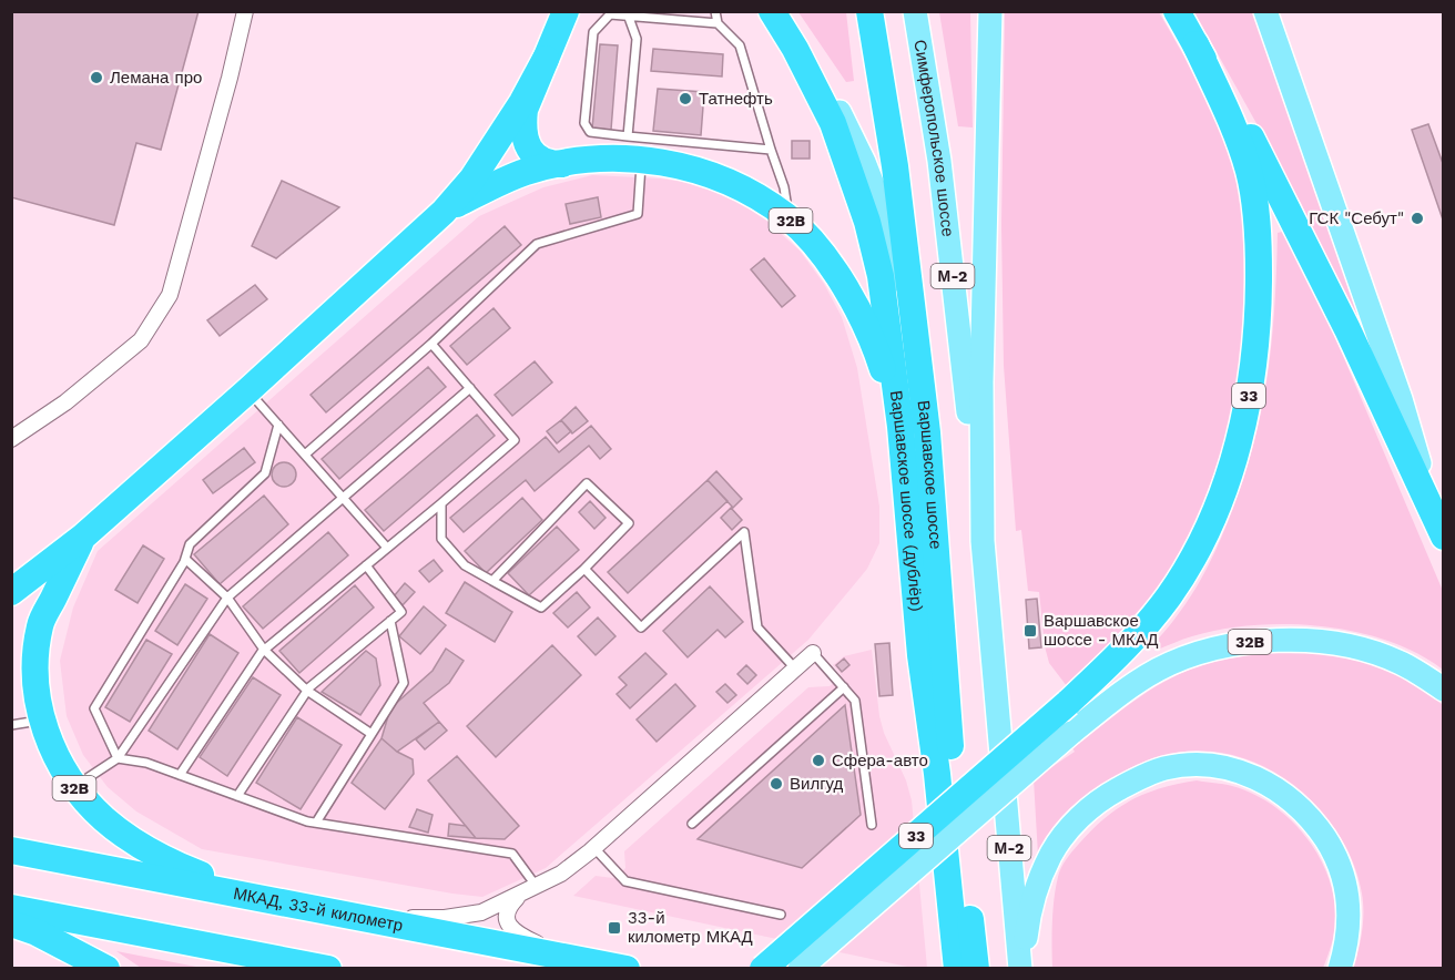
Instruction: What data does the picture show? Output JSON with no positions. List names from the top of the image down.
{
  "streets": {
    "highway": [
      "32B",
      "М-2",
      "33",
      "Варшавское шоссе",
      "Варшавское шоссе (дублёр)",
      "МКАД, 33-й километр"
    ],
    "main road": ["Симферопольское шоссе"]
  },
  "crossings": [
    ["Симферопольское шоссе", "М-2"],
    ["32B", "Варшавское шоссе (дублёр)"],
    ["32B", "МКАД, 33-й километр"],
    ["М-2", "Варшавское шоссе"],
    ["Варшавское шоссе", "Варшавское шоссе (дублёр)"]
  ],
  "places": {
    "other": [
      "Лемана про",
      "Татнефть",
      "ГСК \"Себут\"",
      "Сфера-авто",
      "Вилгуд"
    ],
    "transit": ["Варшавское шоссе - МКАД", "33-й километр МКАД"]
  }
}
